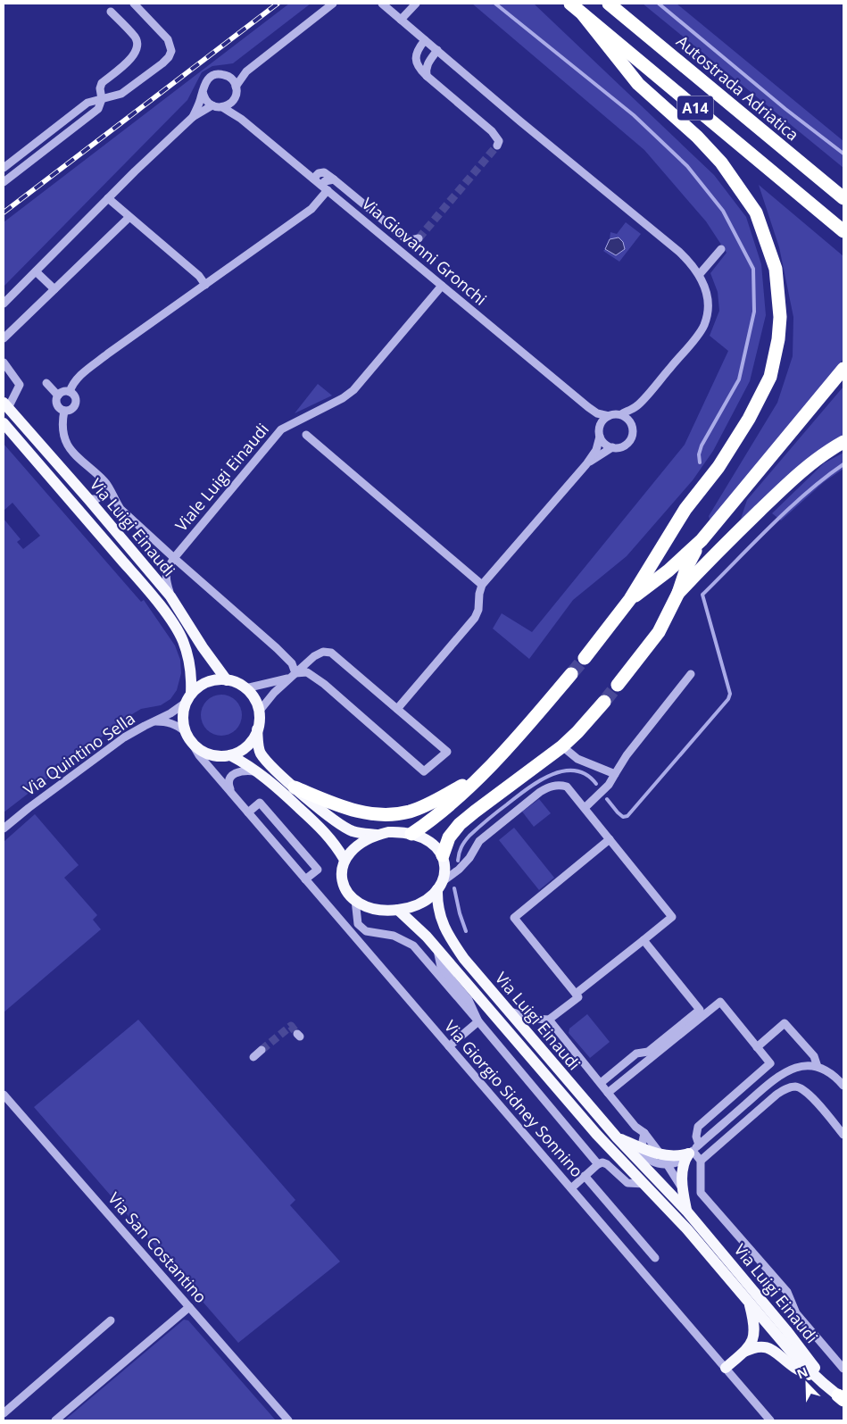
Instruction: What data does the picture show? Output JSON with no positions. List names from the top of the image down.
{
  "streets": {
    "highway": ["Autostrada Adriatica", "A14"],
    "main road": ["Via Luigi Einaudi"],
    "street": [
      "Via Giovanni Gronchi",
      "Viale Luigi Einaudi",
      "Via Quintino Sella",
      "Via Giorgio Sidney Sonnino",
      "Via San Costantino"
    ]
  },
  "crossings": [
    ["Via Giovanni Gronchi", "Viale Luigi Einaudi"],
    ["Viale Luigi Einaudi", "Via Luigi Einaudi"],
    ["Via Luigi Einaudi", "Via Quintino Sella"],
    ["Via Luigi Einaudi", "Via Giorgio Sidney Sonnino"],
    ["Via Quintino Sella", "Via Giorgio Sidney Sonnino"]
  ],
  "north": "top left"
}
